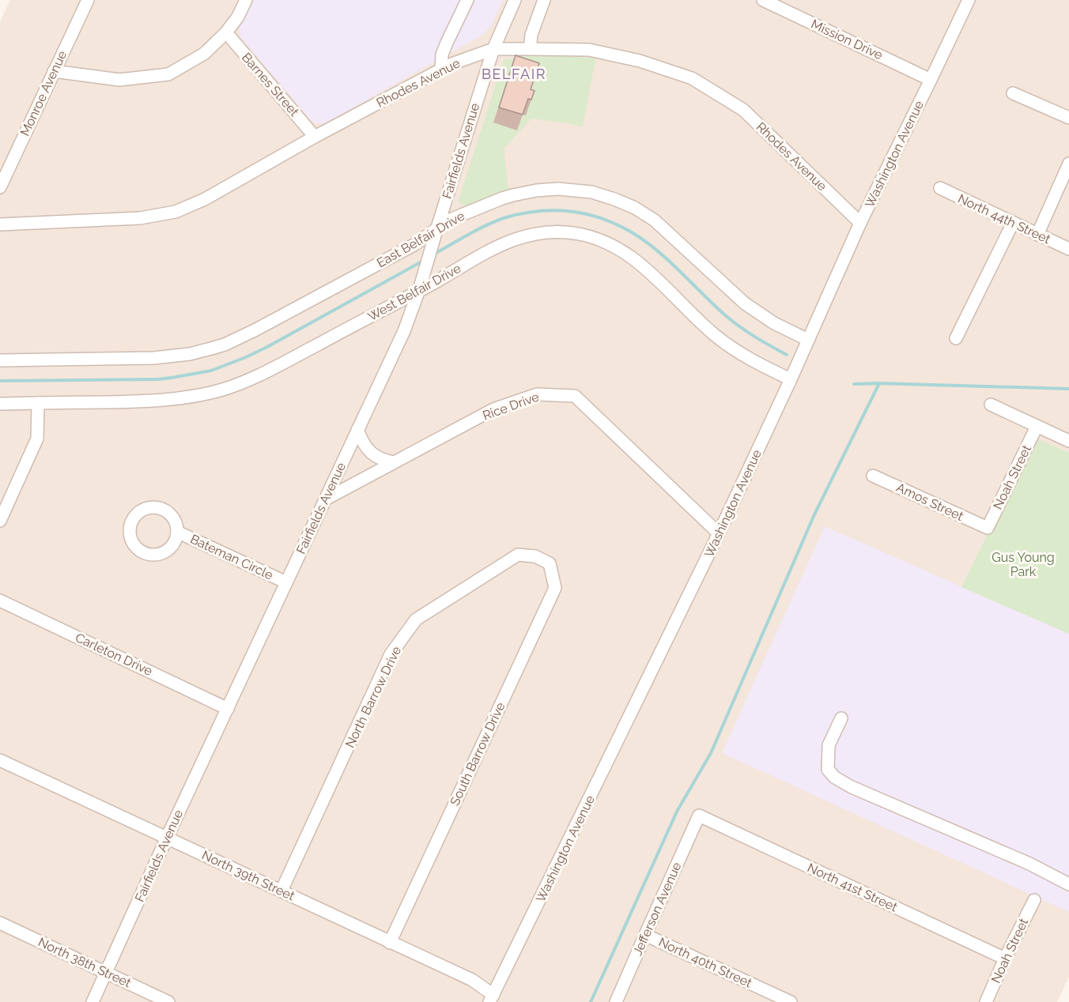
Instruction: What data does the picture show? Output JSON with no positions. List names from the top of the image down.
{
  "streets": {
    "street": [
      "Mission Drive",
      "Rhodes Avenue",
      "Barnes Street",
      "Monroe Avenue",
      "Fairfields Avenue",
      "Washington Avenue",
      "North 44th Street",
      "East Belfair Drive",
      "West Belfair Drive",
      "Rice Drive",
      "Noah Street",
      "Amos Street",
      "Bateman Circle",
      "Carleton Drive",
      "North Barrow Drive",
      "South Barrow Drive",
      "North 39th Street",
      "North 41st Street",
      "Jefferson Avenue",
      "North 38th Street",
      "North 40th Street"
    ]
  },
  "crossings": [
    ["Mission Drive", "Washington Avenue"],
    ["Rhodes Avenue", "Barnes Street"],
    ["Rhodes Avenue", "Fairfields Avenue"],
    ["Rhodes Avenue", "Washington Avenue"],
    ["Fairfields Avenue", "East Belfair Drive"],
    ["Fairfields Avenue", "West Belfair Drive"],
    ["Fairfields Avenue", "Rice Drive"],
    ["Fairfields Avenue", "Bateman Circle"],
    ["Fairfields Avenue", "Carleton Drive"],
    ["Fairfields Avenue", "North 39th Street"],
    ["Fairfields Avenue", "North 38th Street"],
    ["Washington Avenue", "East Belfair Drive"],
    ["Washington Avenue", "West Belfair Drive"],
    ["Washington Avenue", "Rice Drive"],
    ["Washington Avenue", "North 39th Street"],
    ["Noah Street", "Amos Street"],
    ["Noah Street", "North 41st Street"],
    ["North Barrow Drive", "South Barrow Drive"],
    ["North Barrow Drive", "North 39th Street"],
    ["South Barrow Drive", "North 39th Street"],
    ["North 41st Street", "Jefferson Avenue"],
    ["Jefferson Avenue", "North 40th Street"]
  ],
  "districts": ["BELFAIR"],
  "parks": ["Gus Young Park"]
}
